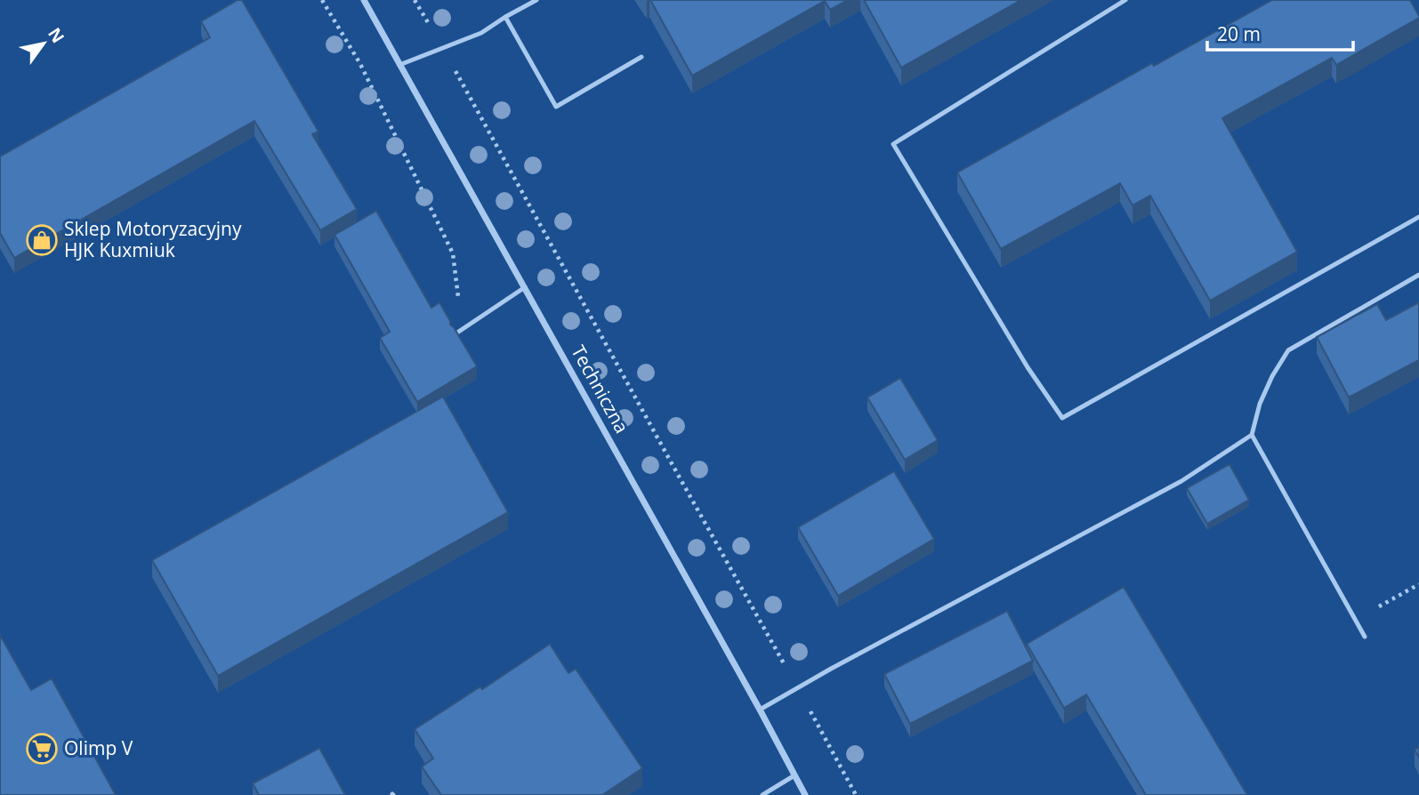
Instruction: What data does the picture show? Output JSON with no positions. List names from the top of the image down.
{
  "streets": {
    "street": ["Techniczna"]
  },
  "places": {
    "shop": ["Sklep Motoryzacyjny HJK Kuxmiuk"],
    "supermarket": ["Olimp V"]
  },
  "scale_bar": "20 m",
  "north": "top right"
}
